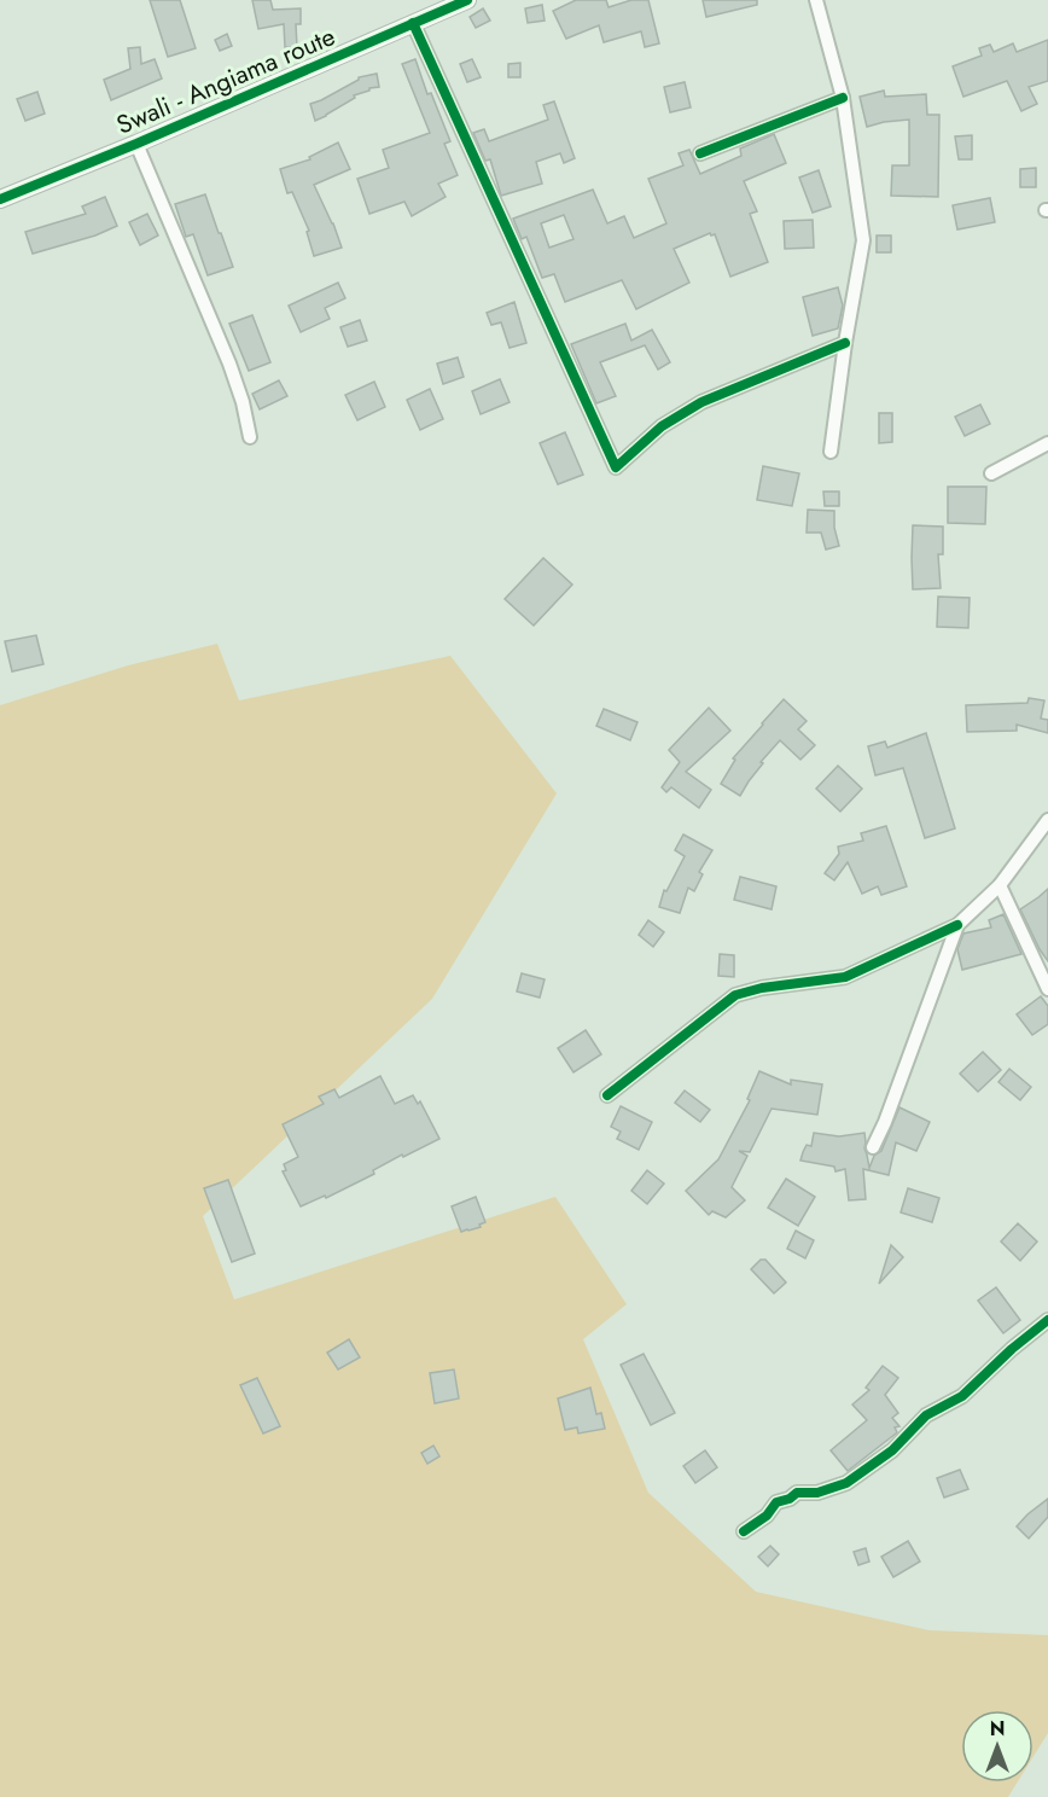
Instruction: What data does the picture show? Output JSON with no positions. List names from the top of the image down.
{
  "streets": {
    "street": ["Swali - Angiama route"]
  },
  "north": "top"
}
